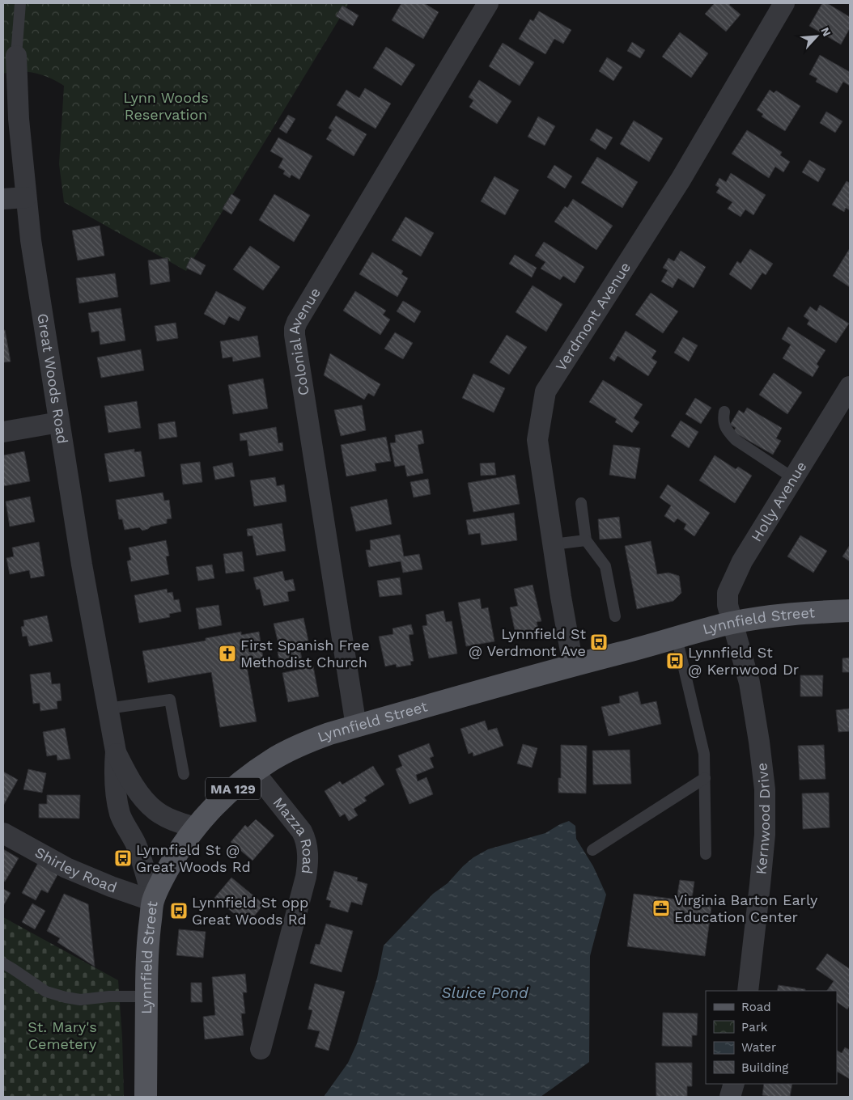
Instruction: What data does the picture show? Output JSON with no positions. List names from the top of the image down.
{
  "streets": {
    "main road": ["Lynnfield Street", "MA 129"],
    "street": [
      "Verdmont Avenue",
      "Colonial Avenue",
      "Great Woods Road",
      "Holly Avenue",
      "Kernwood Drive",
      "Mazza Road",
      "Shirley Road"
    ]
  },
  "crossings": [
    ["Verdmont Avenue", "Lynnfield Street"],
    ["Colonial Avenue", "Lynnfield Street"],
    ["Great Woods Road", "Lynnfield Street"],
    ["Great Woods Road", "Shirley Road"],
    ["Holly Avenue", "Lynnfield Street"],
    ["Holly Avenue", "Kernwood Drive"],
    ["Lynnfield Street", "Kernwood Drive"],
    ["Lynnfield Street", "Mazza Road"],
    ["Lynnfield Street", "Shirley Road"]
  ],
  "water": ["Sluice Pond"],
  "parks": ["Lynn Woods Reservation", "St. Mary's Cemetery"],
  "places": {
    "bus stop": [
      "Lynnfield St @ Verdmont Ave",
      "Lynnfield St @ Kernwood Dr",
      "Lynnfield St @ Great Woods Rd",
      "Lynnfield St opp Great Woods Rd"
    ],
    "church": ["First Spanish Free Methodist Church"],
    "office": ["Virginia Barton Early Education Center"]
  },
  "legend": [
    "Road",
    "Park",
    "Water",
    "Building"
  ],
  "north": "top right"
}
